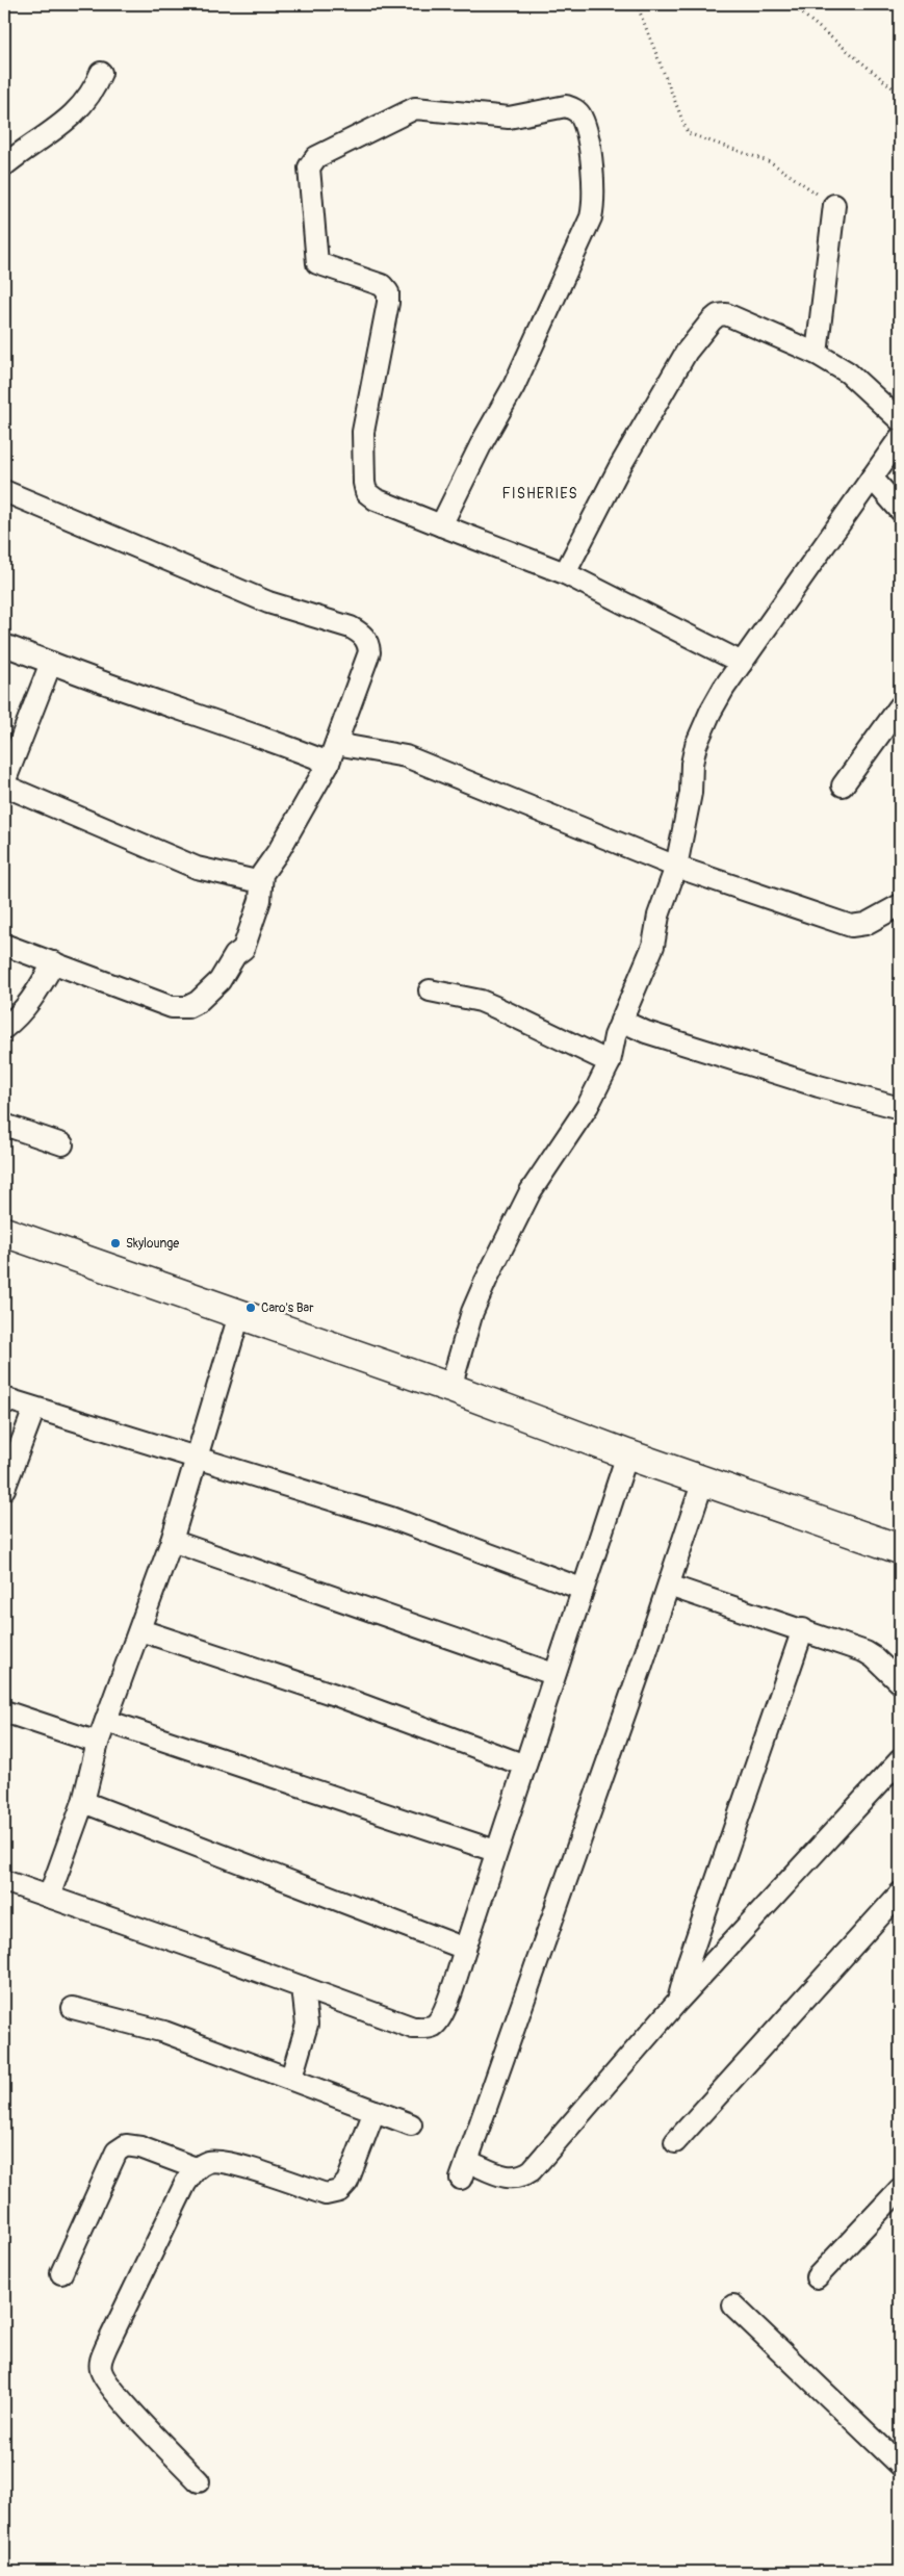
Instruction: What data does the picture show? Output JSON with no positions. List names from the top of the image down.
{
  "districts": ["FISHERIES"],
  "places": ["Skylounge", "Caro's Bar"]
}
